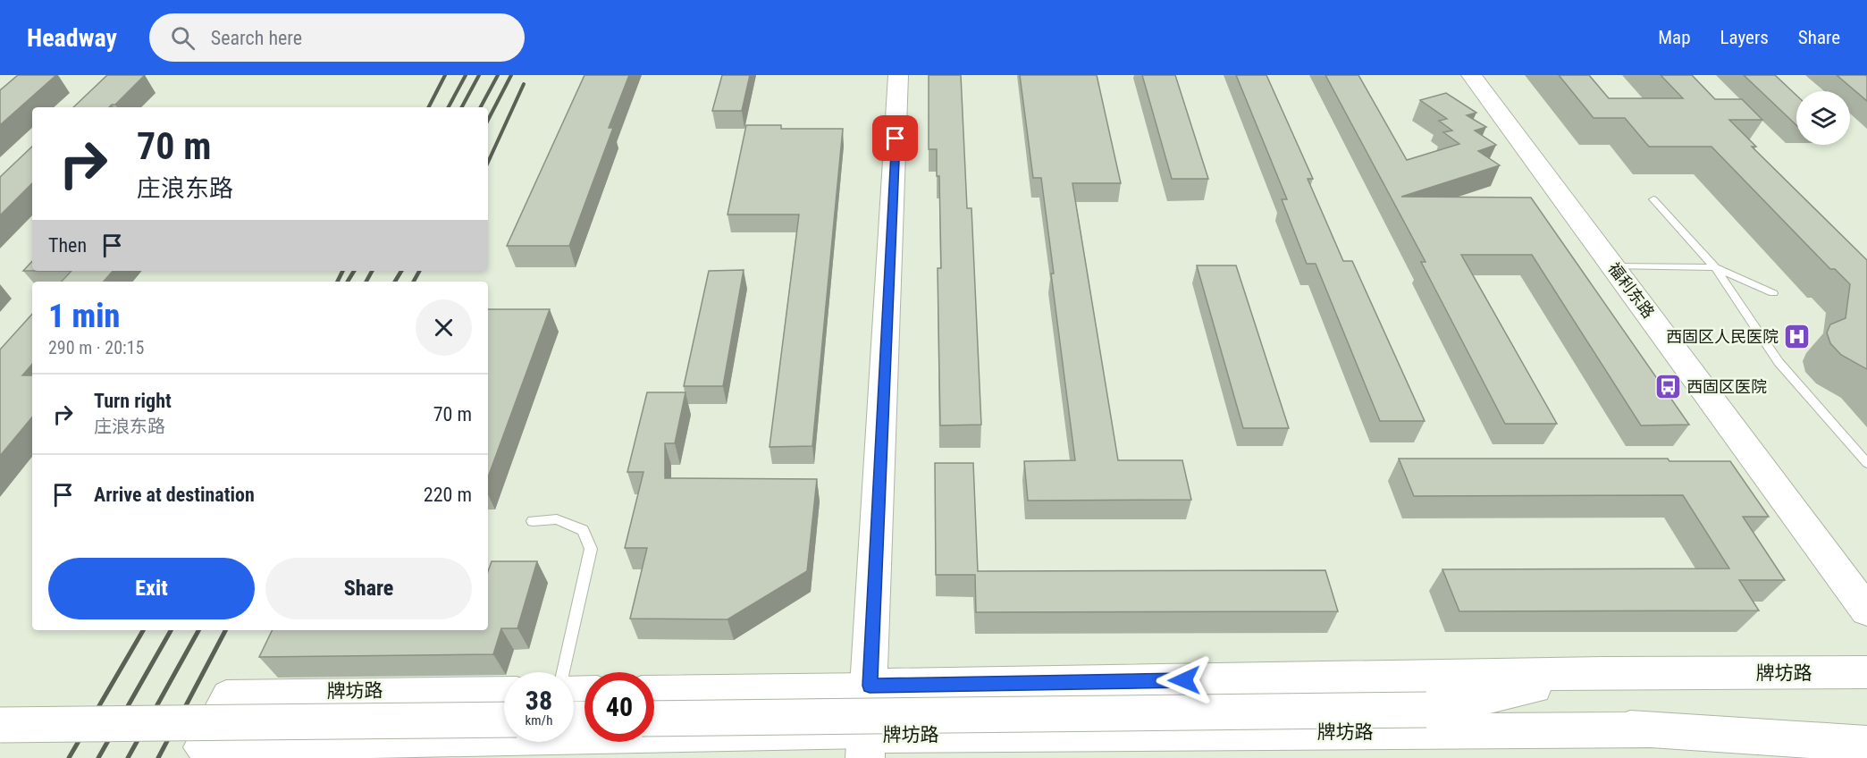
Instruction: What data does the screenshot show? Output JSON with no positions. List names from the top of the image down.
{
  "streets": {
    "main road": ["福利东路", "牌坊路"]
  },
  "places": {
    "hospital": ["西固区人民医院"],
    "bus stop": ["西固区医院"]
  },
  "page": {
    "header": "Headway",
    "search": "Search here",
    "nav": ["Map", "Layers", "Share"],
    "turn": ["70 m", "庄浪东路"],
    "then": "Then",
    "heading": ["1 min", "290 m · 20:15"],
    "list": [
      {
        "name": "Turn right",
        "note": "庄浪东路",
        "value": "70 m"
      },
      {
        "name": "Arrive at destination",
        "value": "220 m"
      }
    ],
    "buttons": ["Exit", "Share"],
    "speed": "38 km/h",
    "limit": "40"
  }
}
